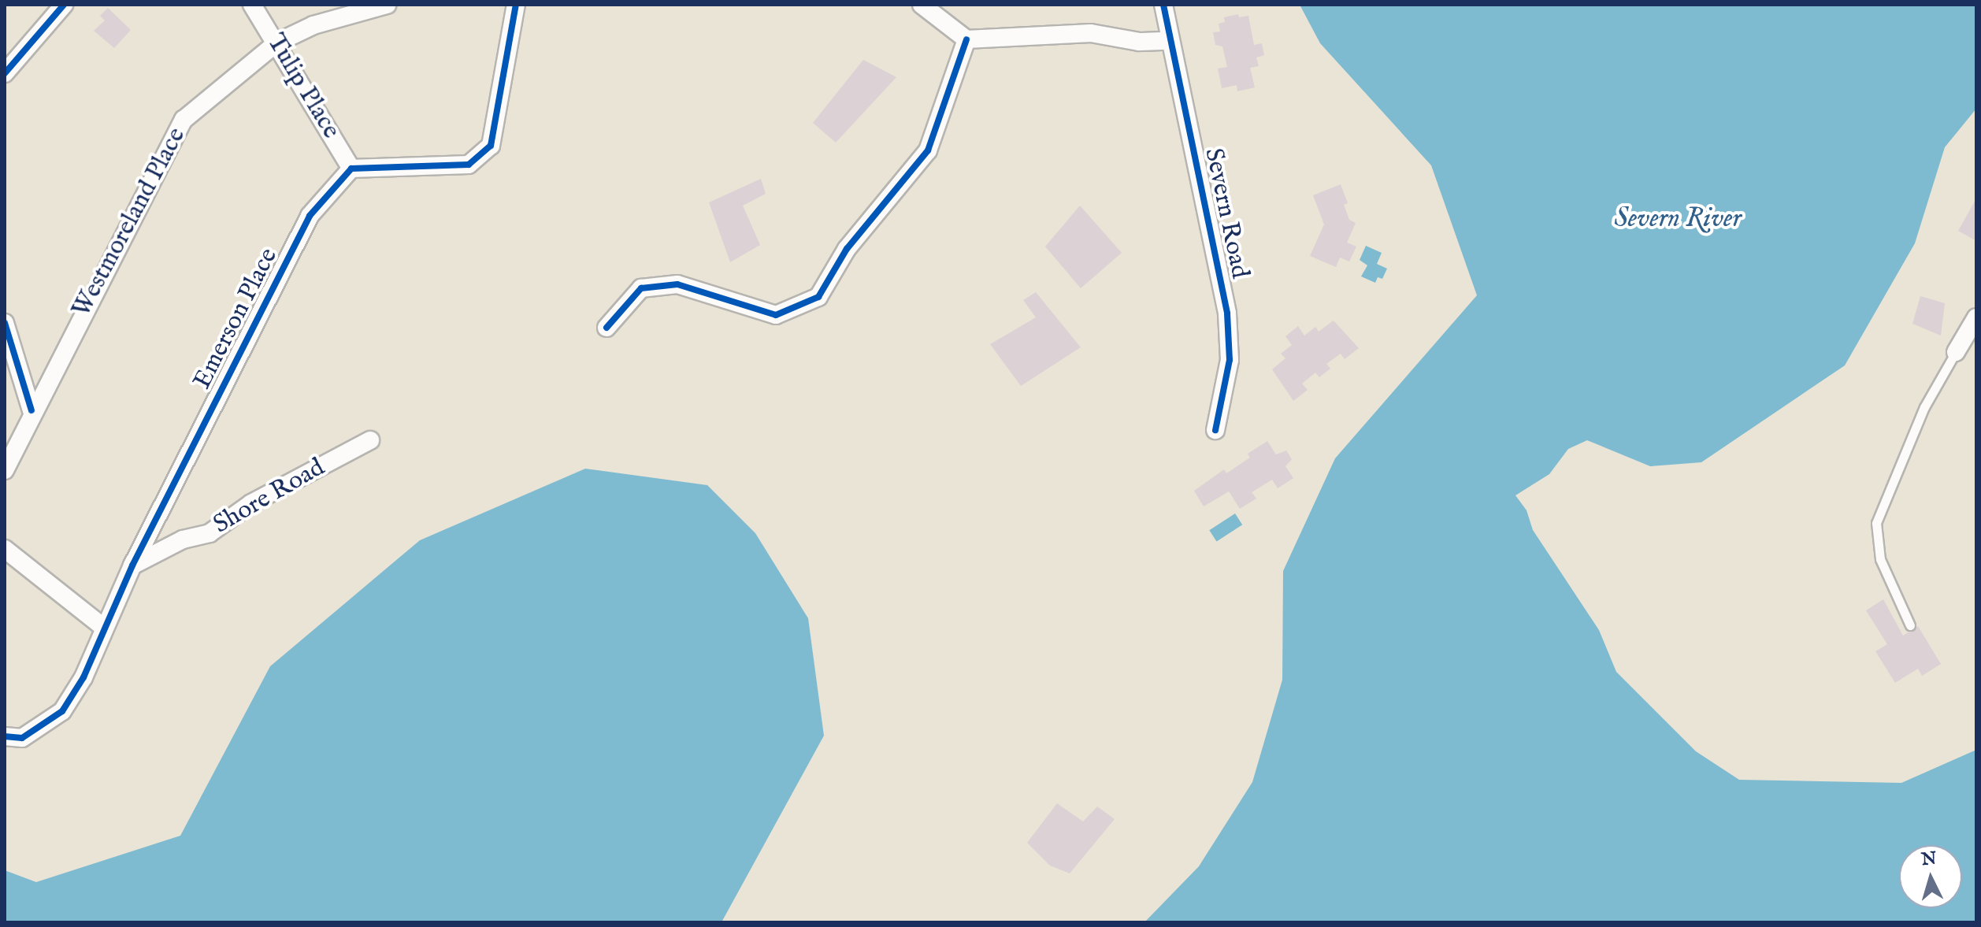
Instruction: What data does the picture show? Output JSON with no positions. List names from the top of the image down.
{
  "streets": {
    "street": [
      "Tulip Place",
      "Severn Road",
      "Westmoreland Place",
      "Emerson Place",
      "Shore Road"
    ]
  },
  "crossings": [
    ["Tulip Place", "Westmoreland Place"],
    ["Tulip Place", "Emerson Place"],
    ["Emerson Place", "Shore Road"]
  ],
  "water": ["Severn River"],
  "north": "top"
}
